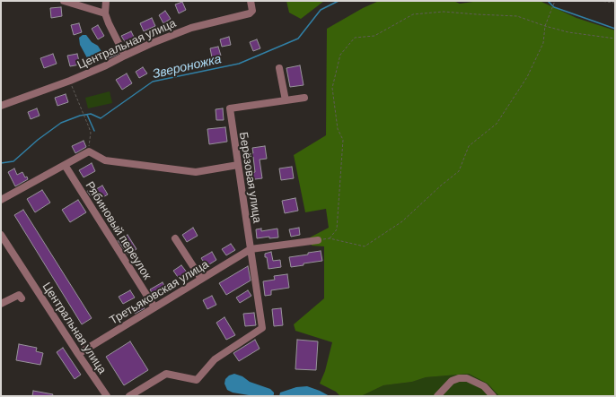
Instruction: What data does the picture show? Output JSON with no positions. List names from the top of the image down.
{
  "streets": {
    "street": [
      "Центральная улица",
      "Берёзовая улица",
      "Рябиновый переулок",
      "Третьяковская улица"
    ]
  },
  "crossings": [
    ["Центральная улица", "Третьяковская улица"],
    ["Берёзовая улица", "Третьяковская улица"],
    ["Рябиновый переулок", "Третьяковская улица"]
  ],
  "water": ["Звероножка"]
}
